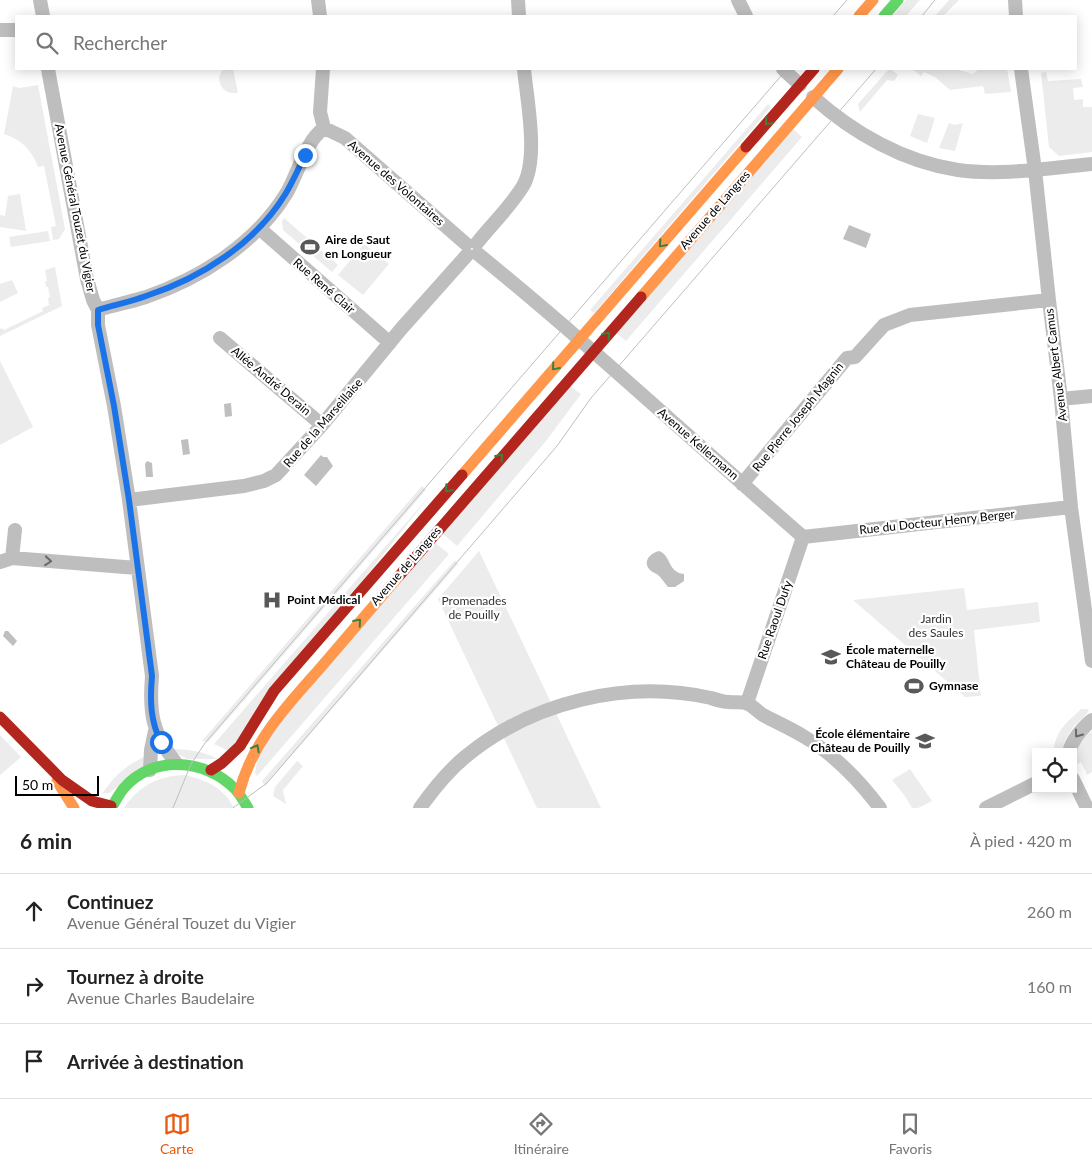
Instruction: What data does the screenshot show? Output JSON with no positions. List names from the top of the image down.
{
  "streets": {
    "main road": ["Avenue de Langres"],
    "street": [
      "Avenue des Volontaires",
      "Avenue Général Touzet du Vigier",
      "Rue René Clair",
      "Avenue Albert Camus",
      "Allée André Derain",
      "Rue Pierre Joseph Magnin",
      "Rue de la Marseillaise",
      "Avenue Kellermann",
      "Rue du Docteur Henry Berger",
      "Rue Raoul Dufy"
    ]
  },
  "crossings": [
    ["Avenue des Volontaires", "Avenue de Langres"],
    ["Avenue des Volontaires", "Rue de la Marseillaise"],
    ["Avenue Général Touzet du Vigier", "Rue de la Marseillaise"],
    ["Avenue de Langres", "Avenue Kellermann"],
    ["Rue René Clair", "Rue de la Marseillaise"],
    ["Avenue Albert Camus", "Rue Pierre Joseph Magnin"],
    ["Avenue Albert Camus", "Rue du Docteur Henry Berger"],
    ["Allée André Derain", "Rue de la Marseillaise"],
    ["Rue Pierre Joseph Magnin", "Avenue Kellermann"],
    ["Avenue Kellermann", "Rue du Docteur Henry Berger"],
    ["Avenue Kellermann", "Rue Raoul Dufy"],
    ["Rue du Docteur Henry Berger", "Rue Raoul Dufy"]
  ],
  "parks": ["Promenades de Pouilly", "Jardin des Saules"],
  "places": {
    "sports": ["Aire de Saut en Longueur", "Gymnase"],
    "hospital": ["Point Médical"],
    "school or university": ["École maternelle Château de Pouilly", "École élémentaire Château de Pouilly"]
  },
  "scale_bar": "50 m",
  "page": {
    "search": "Rechercher",
    "scale": "50 m",
    "heading": ["6 min", "À pied · 420 m"],
    "list": [
      ["Continuez", "Avenue Général Touzet du Vigier", "260 m"],
      ["Tournez à droite", "Avenue Charles Baudelaire", "160 m"],
      "Arrivée à destination"
    ],
    "nav": ["Carte", "Itinéraire", "Favoris"]
  }
}
